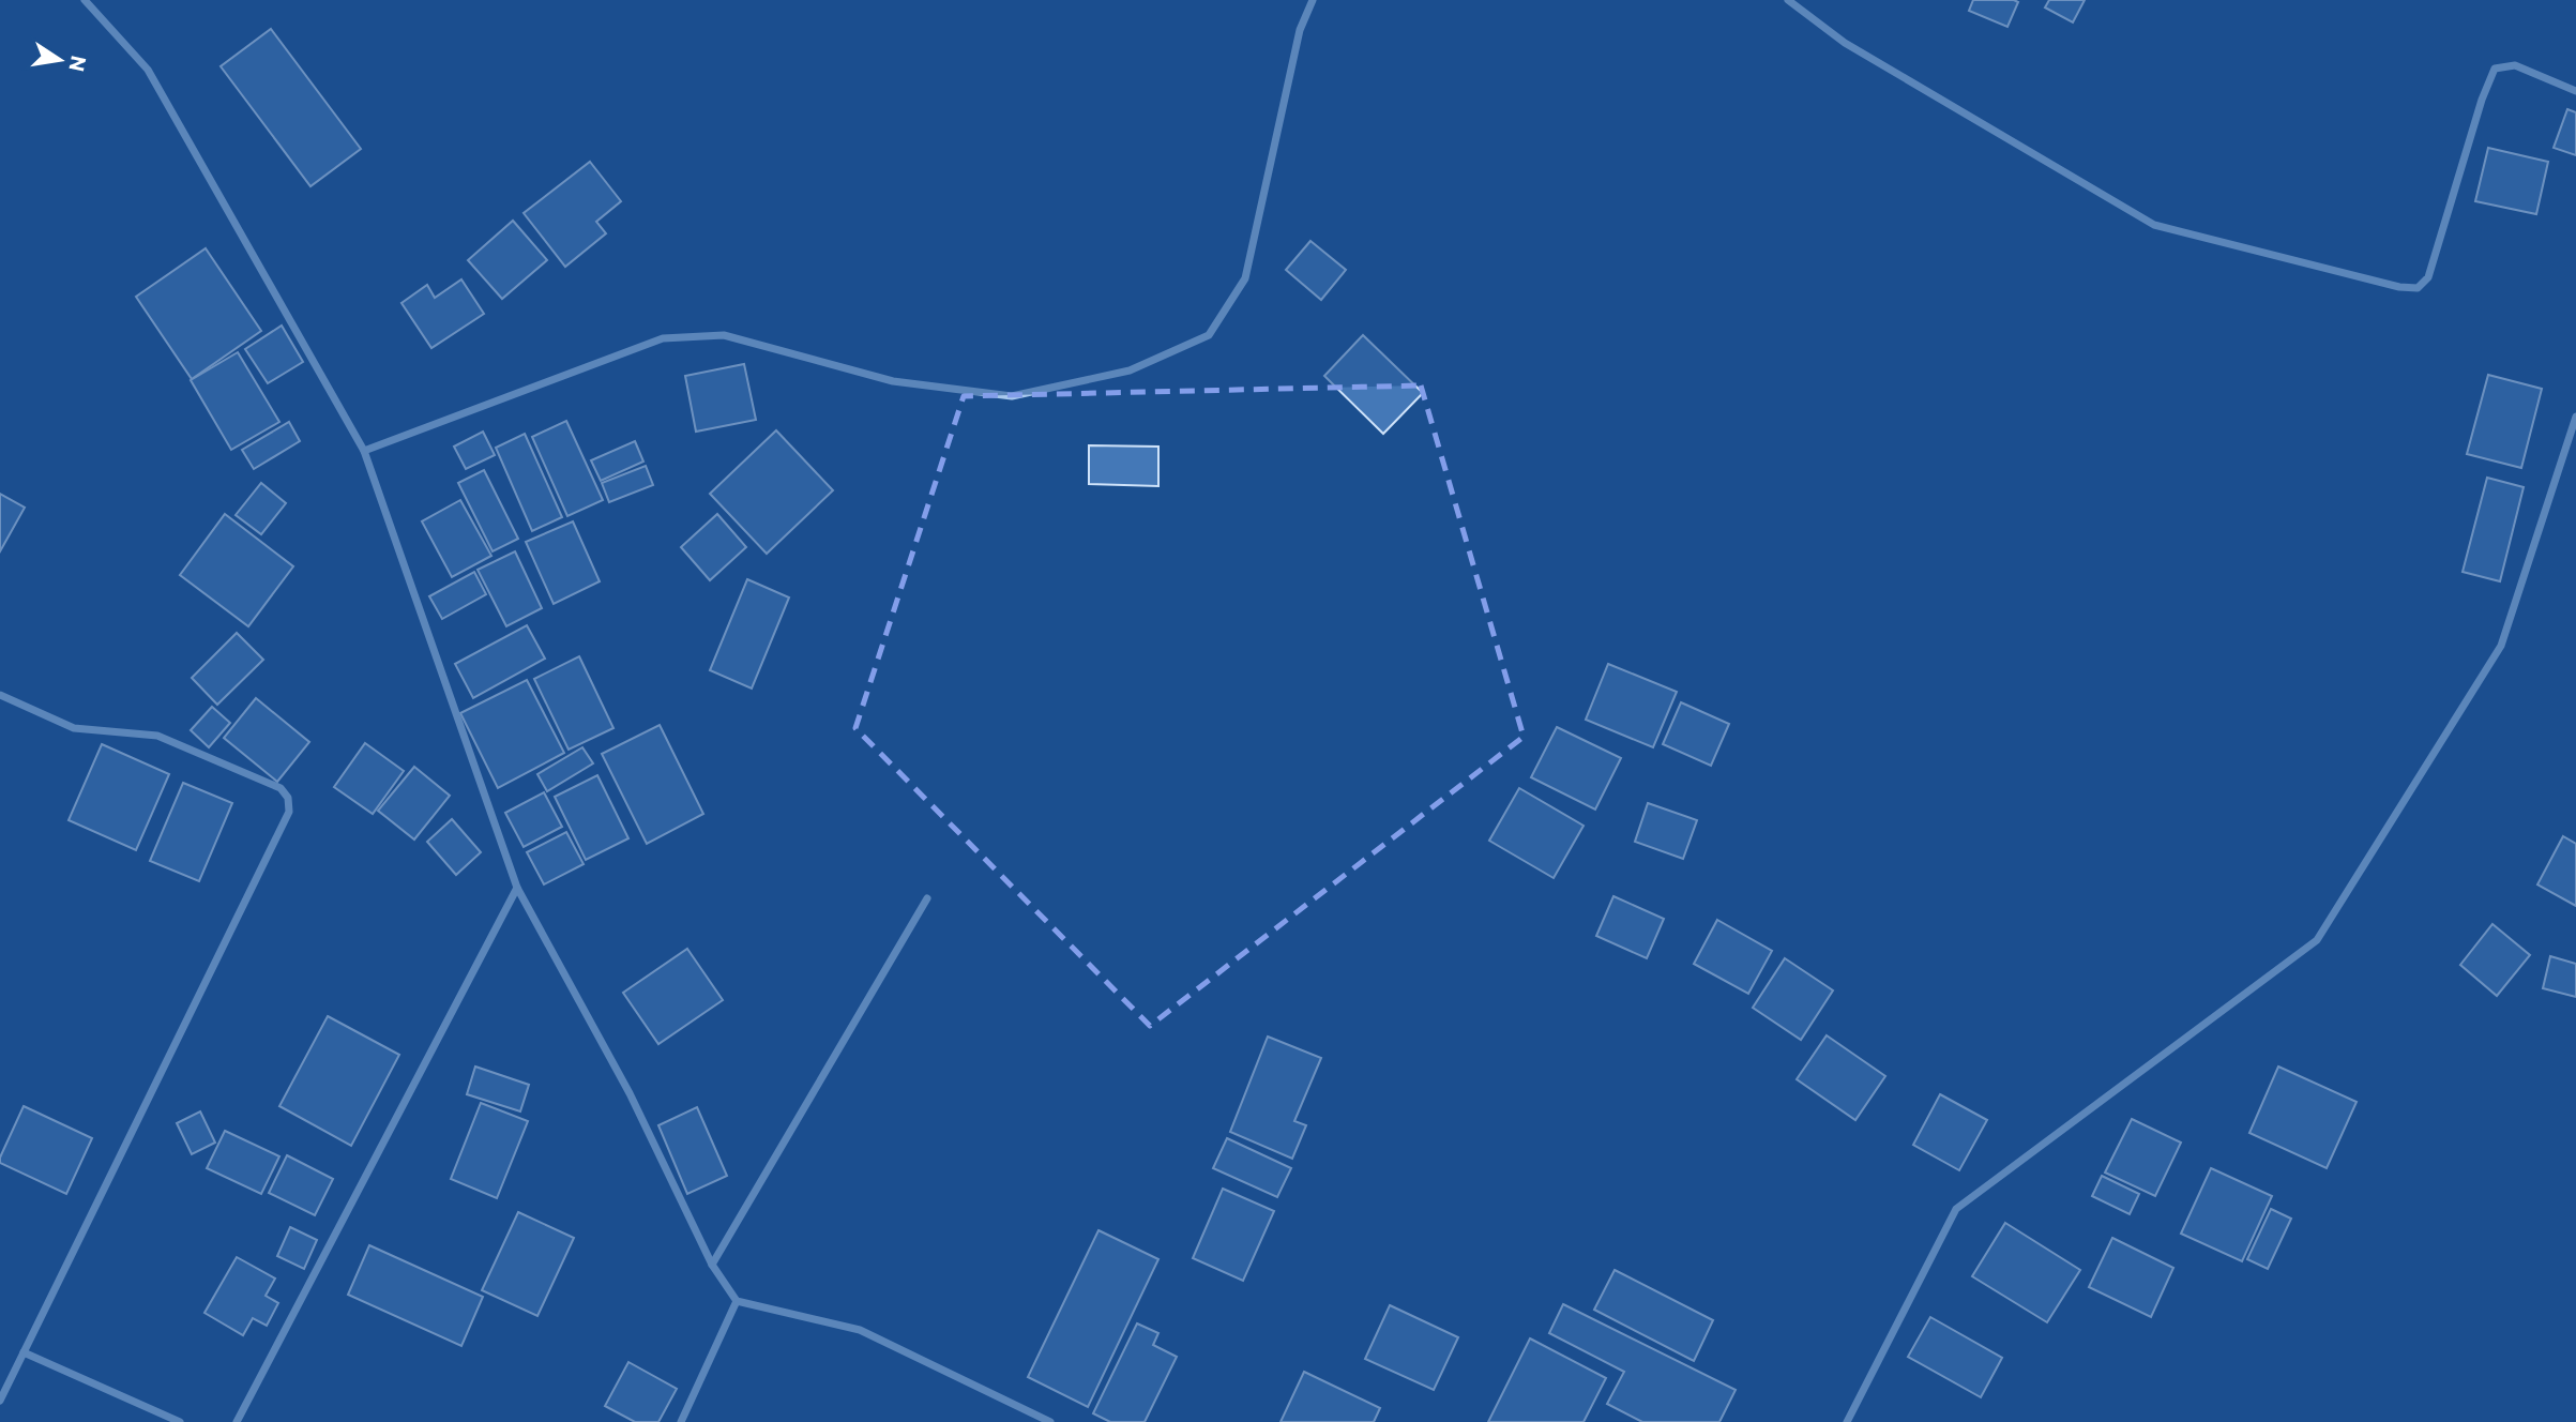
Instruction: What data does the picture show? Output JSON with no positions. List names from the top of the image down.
{
  "north": "right"
}
